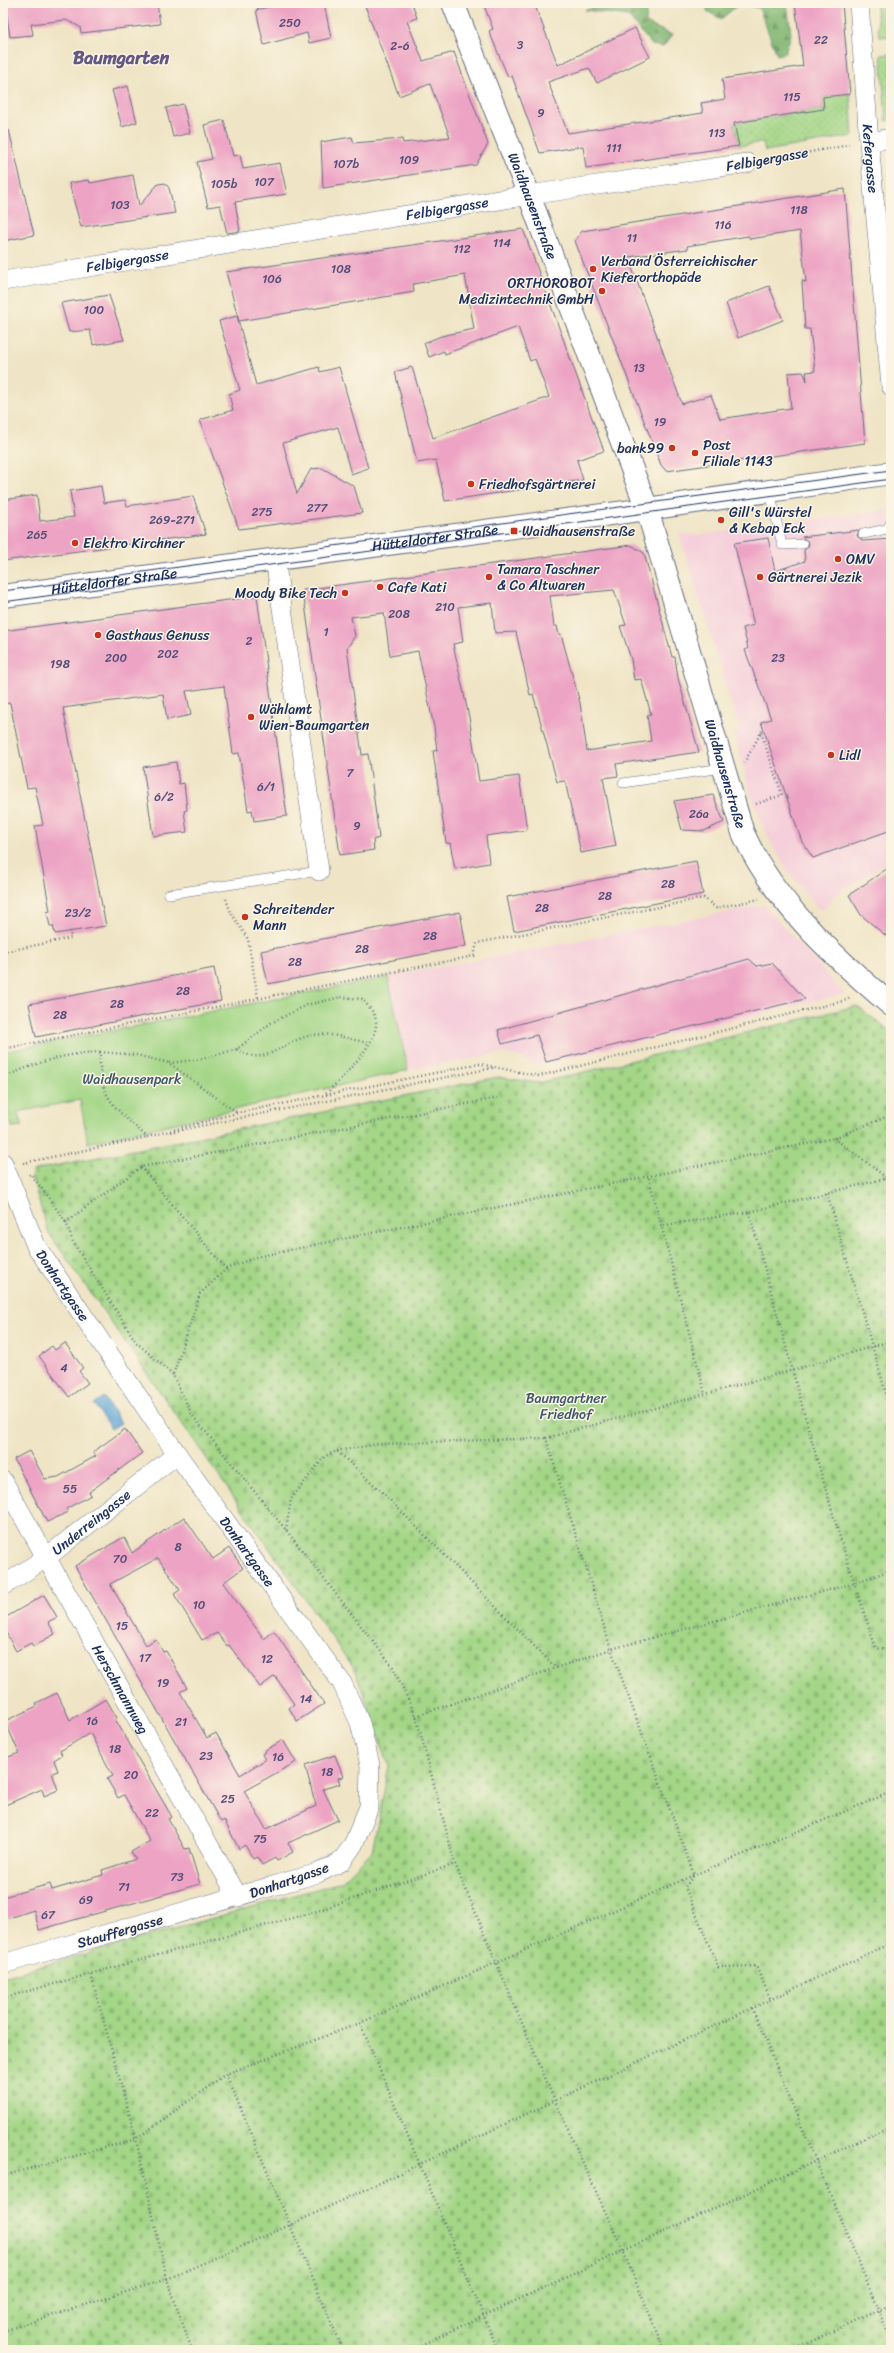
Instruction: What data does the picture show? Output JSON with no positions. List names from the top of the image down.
{
  "streets": {
    "street": [
      "Felbigergasse",
      "Kefergasse",
      "Waidhausenstraße",
      "Hütteldorfer Straße",
      "Donhartgasse",
      "Underreingasse",
      "Herschmannweg",
      "Stauffergasse"
    ]
  },
  "crossings": [
    ["Felbigergasse", "Kefergasse"],
    ["Felbigergasse", "Waidhausenstraße"],
    ["Waidhausenstraße", "Hütteldorfer Straße"],
    ["Donhartgasse", "Underreingasse"],
    ["Donhartgasse", "Herschmannweg"],
    ["Donhartgasse", "Stauffergasse"],
    ["Underreingasse", "Herschmannweg"],
    ["Herschmannweg", "Stauffergasse"]
  ],
  "districts": ["Baumgarten"],
  "parks": ["Waidhausenpark", "Baumgartner Friedhof"],
  "places": {
    "other": [
      "Verband Österreichischer Kieferorthopäde",
      "ORTHOROBOT Medizintechnik GmbH",
      "bank99",
      "Post Filiale 1143",
      "Friedhofsgärtnerei",
      "Gill's Würstel & Kebap Eck",
      "Elektro Kirchner",
      "OMV",
      "Tamara Taschner & Co Altwaren",
      "Gärtnerei Jezik",
      "Cafe Kati",
      "Moody Bike Tech",
      "Gasthaus Genuss",
      "Wählamt Wien-Baumgarten",
      "Lidl",
      "Schreitender Mann"
    ],
    "transit": ["Waidhausenstraße"]
  },
  "house_numbers": [
    "250",
    "22",
    "3",
    "2-6",
    "115",
    "9",
    "113",
    "111",
    "109",
    "107b",
    "107",
    "105b",
    "103",
    "118",
    "116",
    "11",
    "114",
    "112",
    "108",
    "106",
    "100",
    "13",
    "19",
    "277",
    "275",
    "269-271",
    "265",
    "210",
    "208",
    "1",
    "2",
    "202",
    "200",
    "23",
    "198",
    "7",
    "6/1",
    "6/2",
    "26a",
    "9",
    "28",
    "28",
    "28",
    "23/2",
    "28",
    "28",
    "28",
    "28",
    "28",
    "28",
    "4",
    "55",
    "8",
    "70",
    "10",
    "15",
    "17",
    "12",
    "19",
    "14",
    "16",
    "21",
    "18",
    "23",
    "16",
    "18",
    "20",
    "25",
    "22",
    "75",
    "73",
    "71",
    "69",
    "67"
  ]
}
